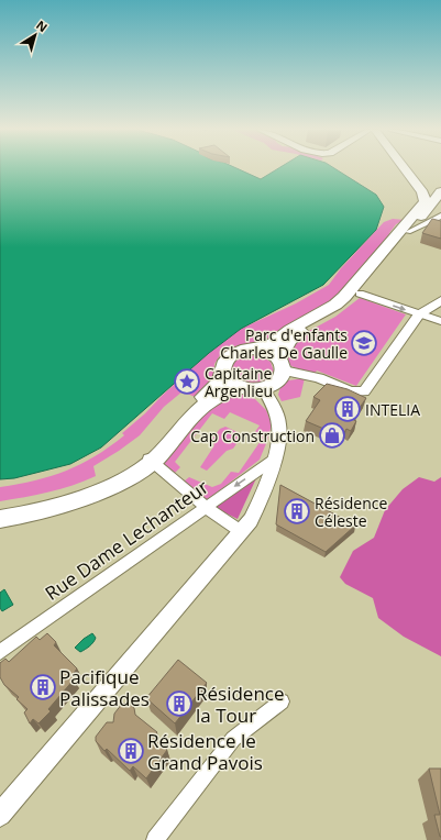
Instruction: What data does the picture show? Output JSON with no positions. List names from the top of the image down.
{
  "streets": {
    "street": ["Rue Dame Lechanteur"]
  },
  "places": {
    "school or university": ["Parc d'enfants Charles De Gaulle"],
    "place": ["Capitaine Argenlieu"],
    "building": [
      "INTELIA",
      "Résidence Céleste",
      "Pacifique Palissades",
      "Résidence la Tour",
      "Résidence le Grand Pavois"
    ],
    "shop": ["Cap Construction"]
  },
  "north": "top right"
}
